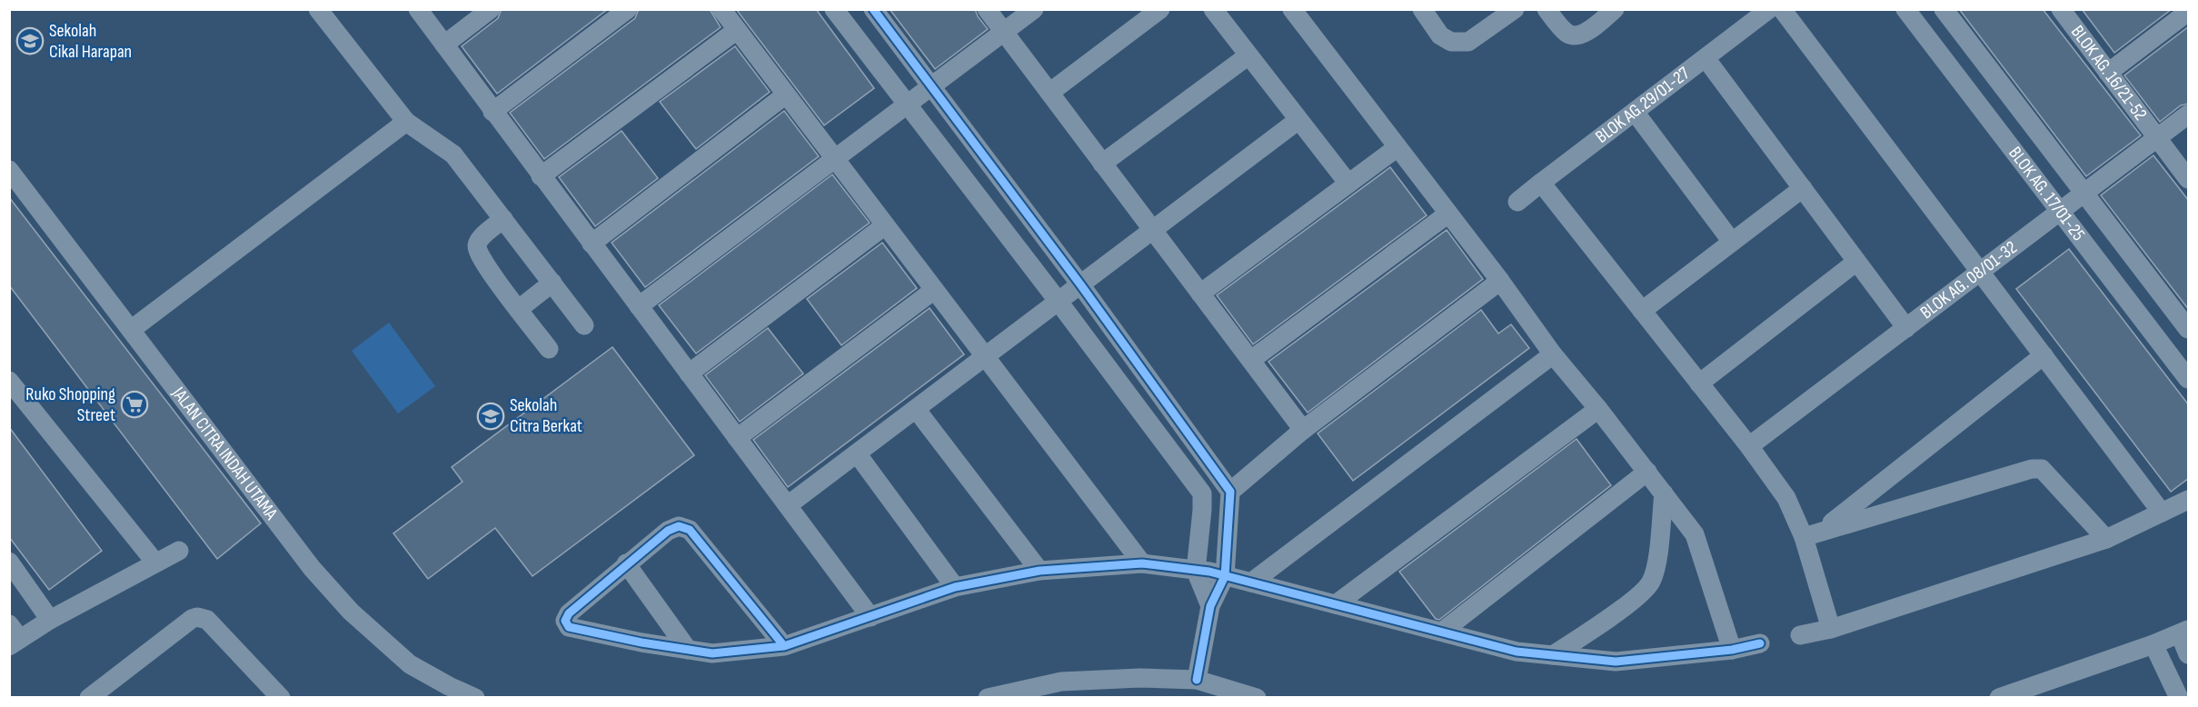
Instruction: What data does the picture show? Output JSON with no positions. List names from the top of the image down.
{
  "streets": {
    "street": [
      "BLOK AG. 16/21-52",
      "BLOK AG.29/01-27",
      "BLOK AG. 17/01-25",
      "BLOK AG. 08/01-32",
      "JALAN CITRA INDAH UTAMA"
    ]
  },
  "crossings": [
    ["BLOK AG. 16/21-52", "BLOK AG. 08/01-32"],
    ["BLOK AG. 17/01-25", "BLOK AG. 08/01-32"]
  ],
  "places": {
    "school or university": ["Sekolah Cikal Harapan", "Sekolah Citra Berkat"],
    "supermarket": ["Ruko Shopping Street"]
  }
}
